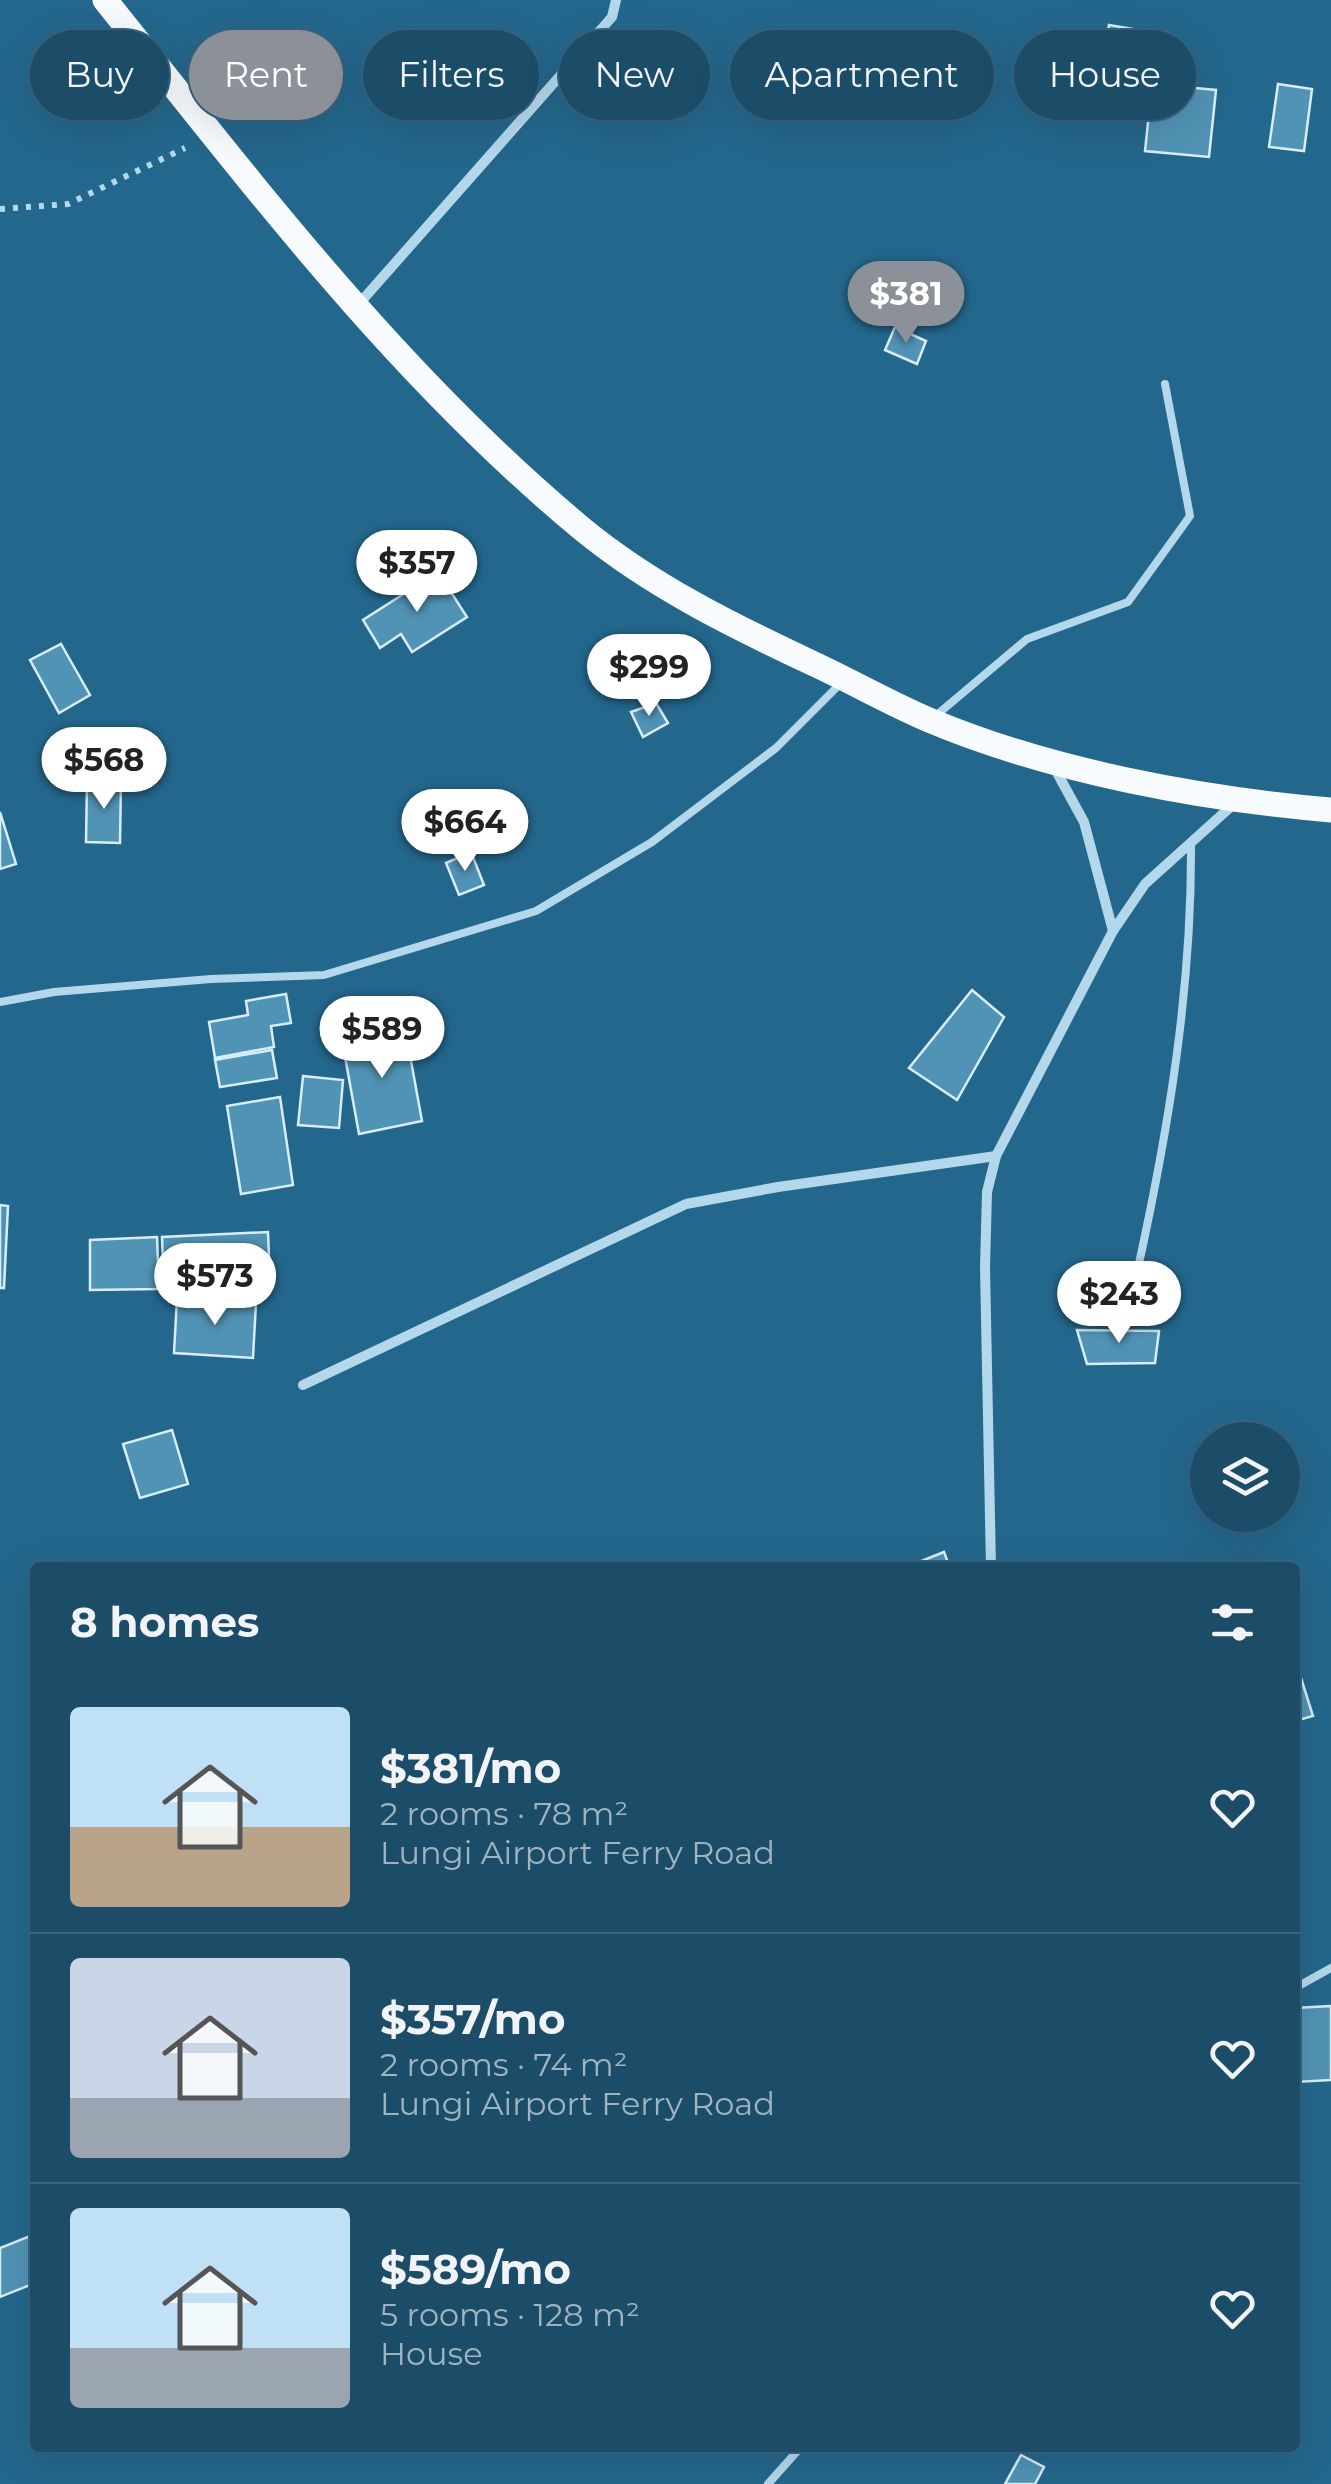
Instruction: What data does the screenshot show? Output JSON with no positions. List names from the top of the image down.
{
  "page": {
    "chip": [
      "Buy",
      "Rent",
      "Filters",
      "New",
      "Apartment",
      "House"
    ],
    "price": [
      "$381",
      "$357",
      "$299",
      "$568",
      "$664",
      "$589",
      "$573",
      "$243"
    ],
    "heading": "8 homes",
    "list": [
      {
        "name": "$381/mo",
        "note": "2 rooms · 78 m² · Lungi Airport Ferry Road"
      },
      {
        "name": "$357/mo",
        "note": "2 rooms · 74 m² · Lungi Airport Ferry Road"
      },
      {
        "name": "$589/mo",
        "note": "5 rooms · 128 m² · House"
      }
    ]
  }
}
